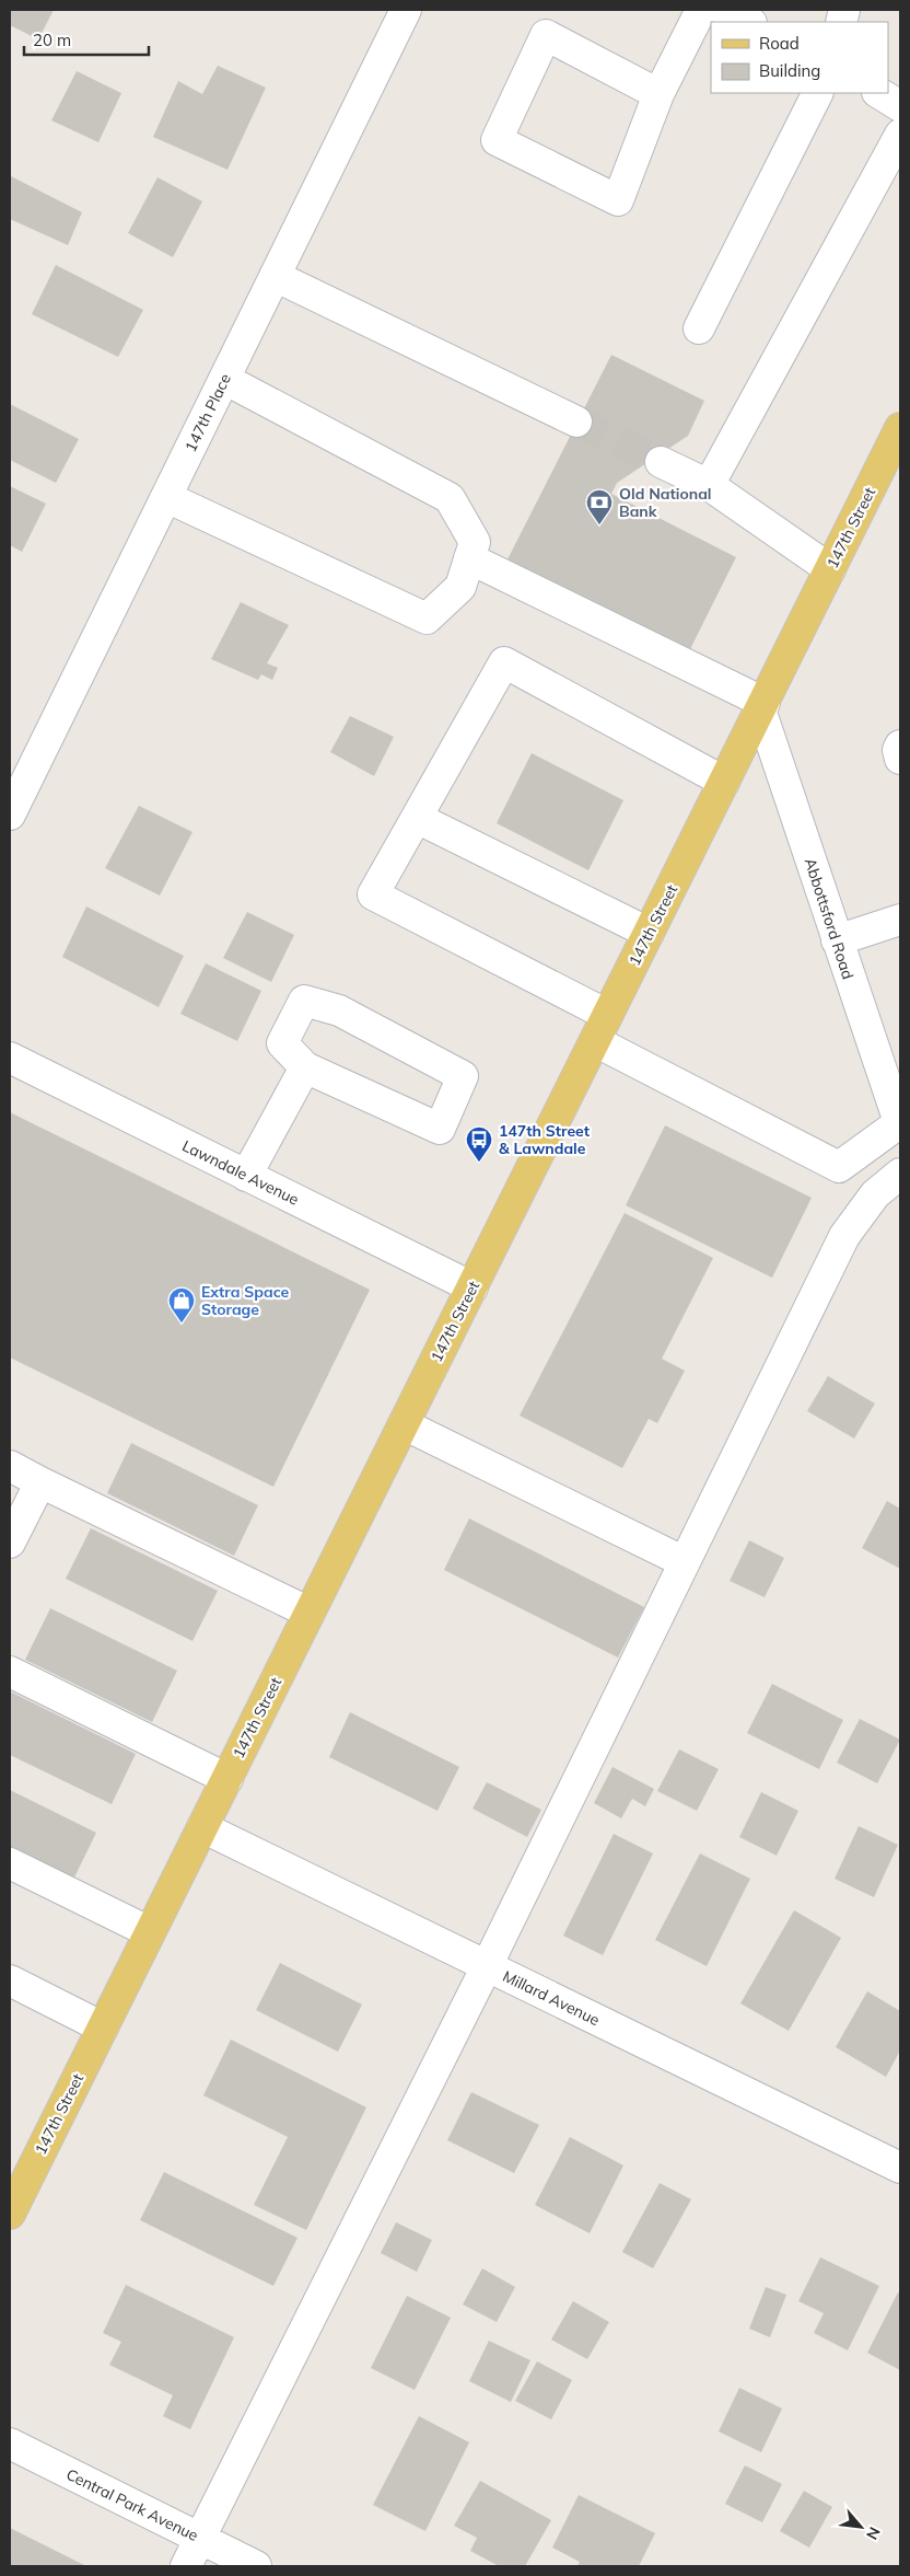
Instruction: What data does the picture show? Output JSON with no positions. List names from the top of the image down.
{
  "streets": {
    "main road": ["147th Street"],
    "street": [
      "147th Place",
      "Abbottsford Road",
      "Lawndale Avenue",
      "Millard Avenue",
      "Central Park Avenue"
    ]
  },
  "crossings": [
    ["147th Street", "Abbottsford Road"],
    ["147th Street", "Lawndale Avenue"],
    ["147th Street", "Millard Avenue"]
  ],
  "places": {
    "bank": ["Old National Bank"],
    "bus stop": ["147th Street & Lawndale"],
    "shop": ["Extra Space Storage"]
  },
  "legend": ["Road", "Building"],
  "scale_bar": "20 m",
  "north": "bottom right"
}
